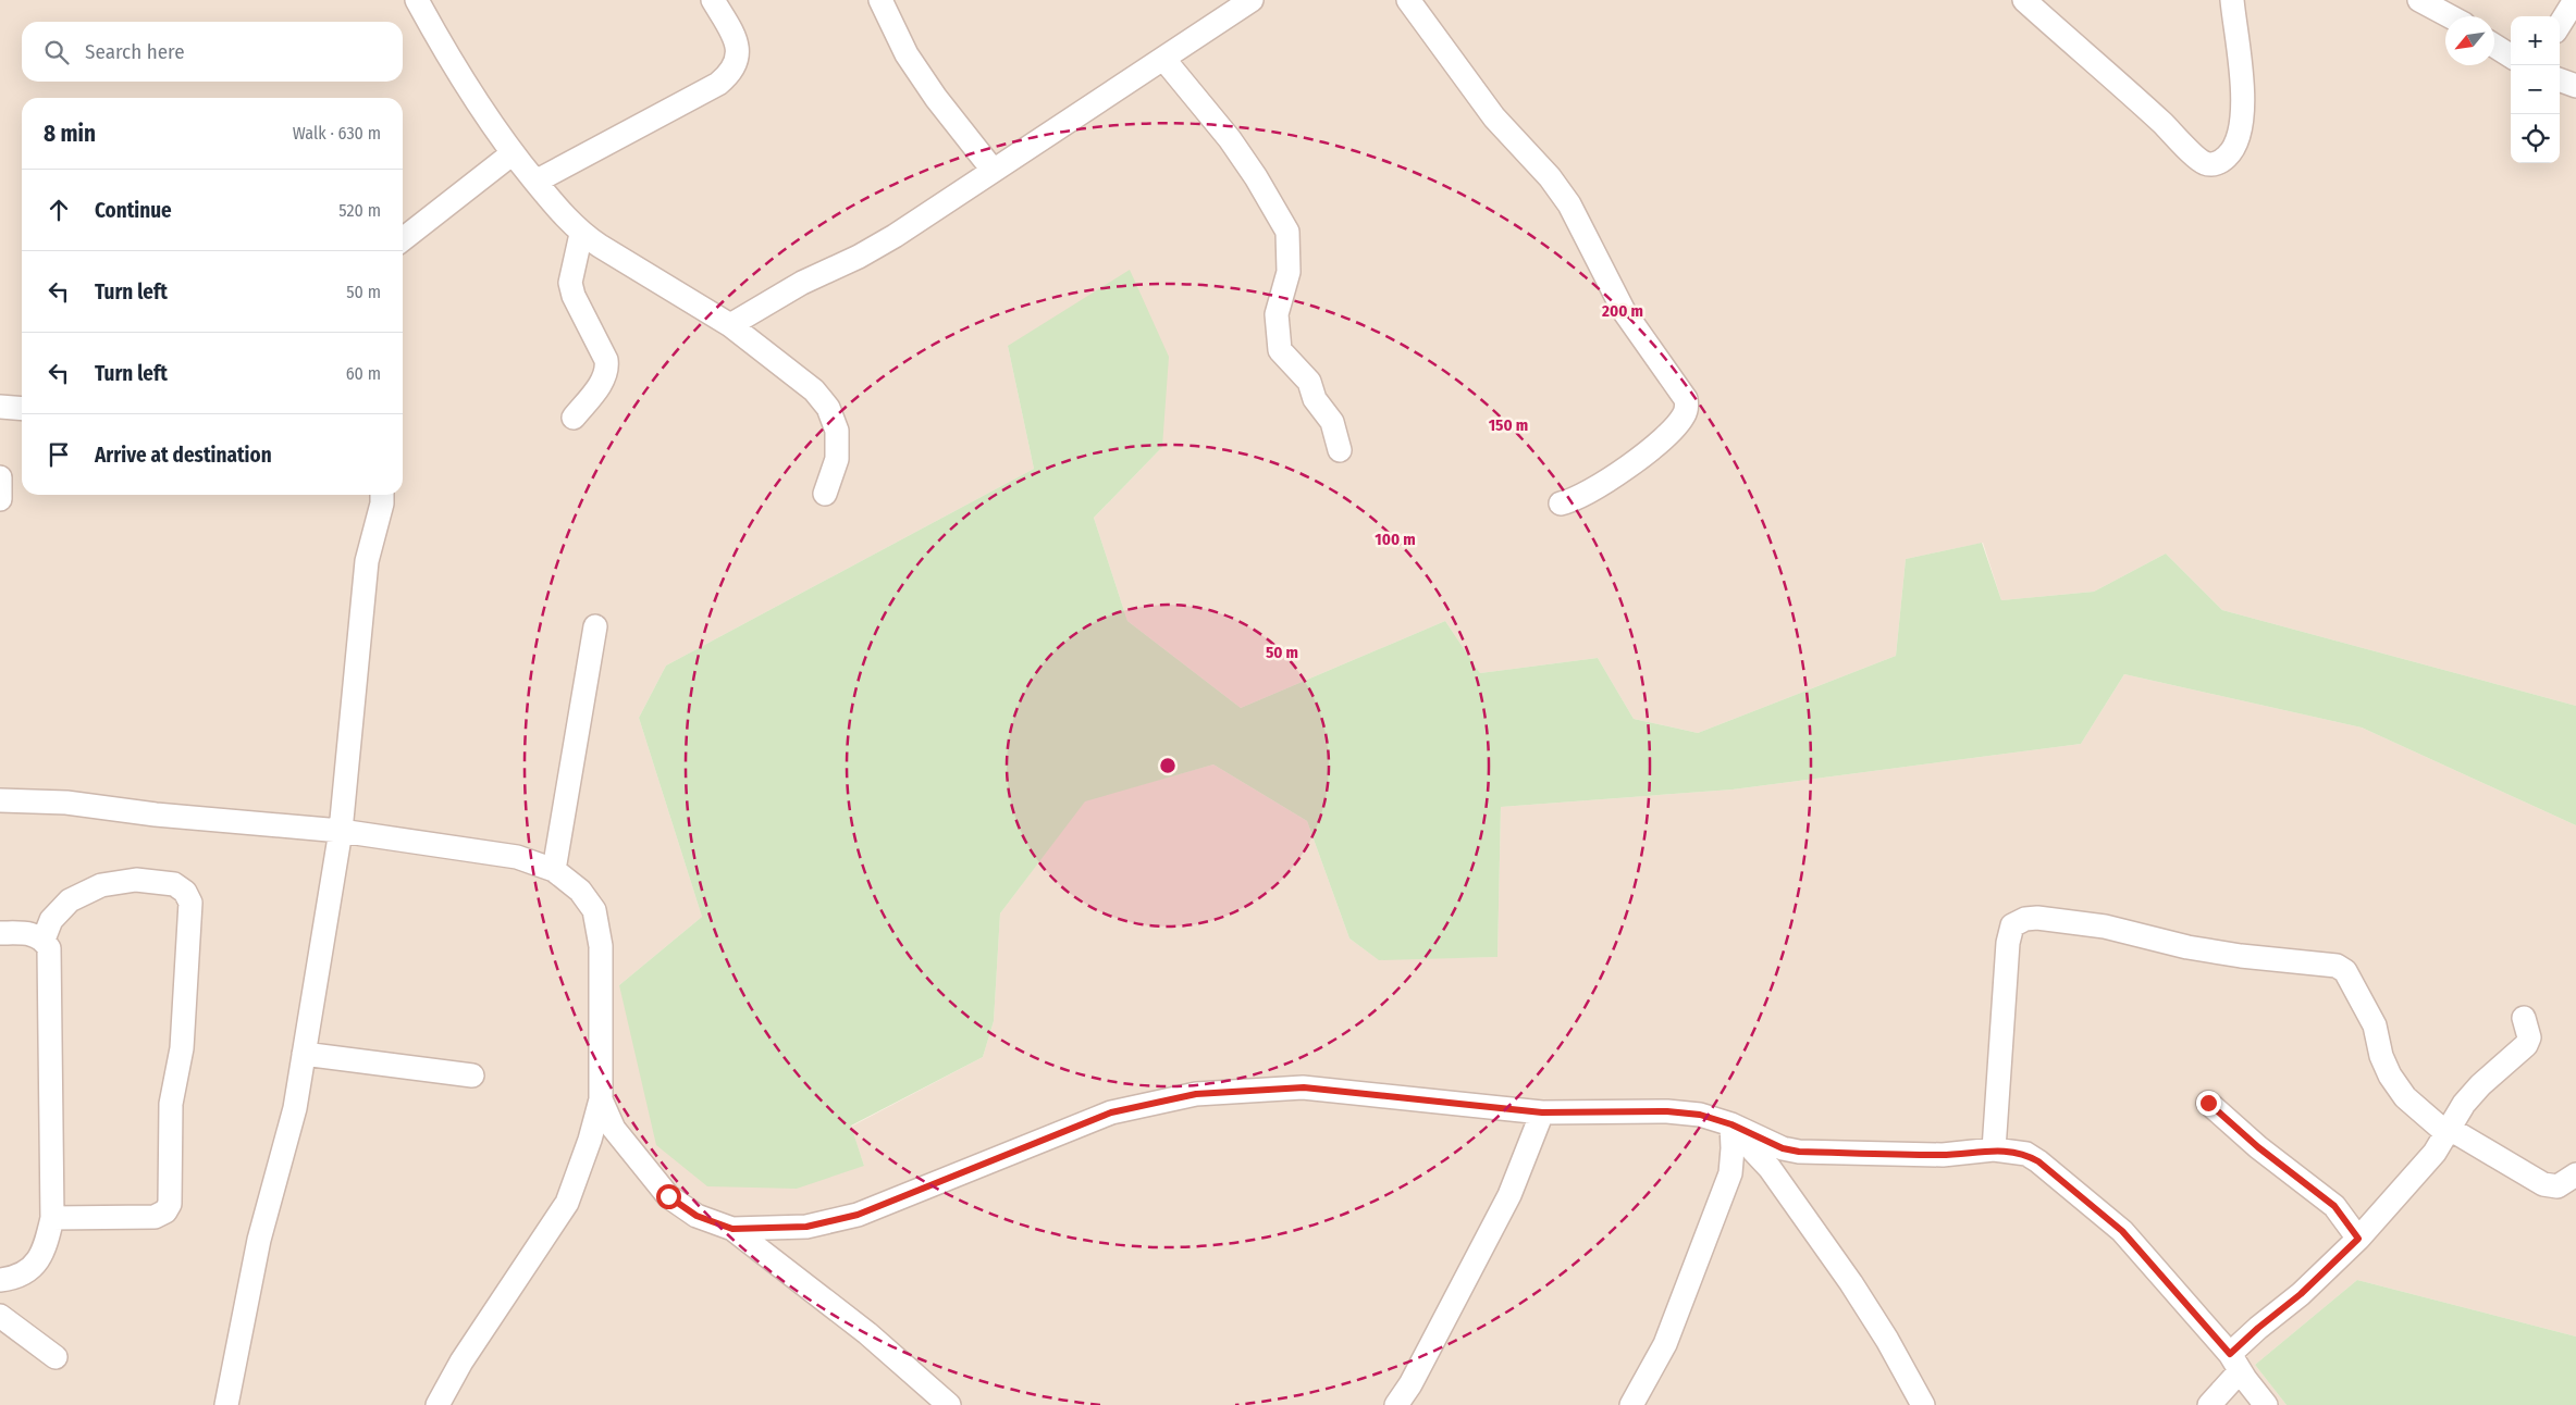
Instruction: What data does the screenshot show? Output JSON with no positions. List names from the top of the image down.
{
  "north": "bottom left",
  "page": {
    "map_buttons": ["+", "−"],
    "search": "Search here",
    "heading": ["8 min", "Walk · 630 m"],
    "list": [
      ["Continue", "520 m"],
      ["Turn left", "50 m"],
      ["Turn left", "60 m"],
      "Arrive at destination"
    ]
  },
  "rings": [
    "200 m",
    "150 m",
    "100 m",
    "50 m"
  ]
}
